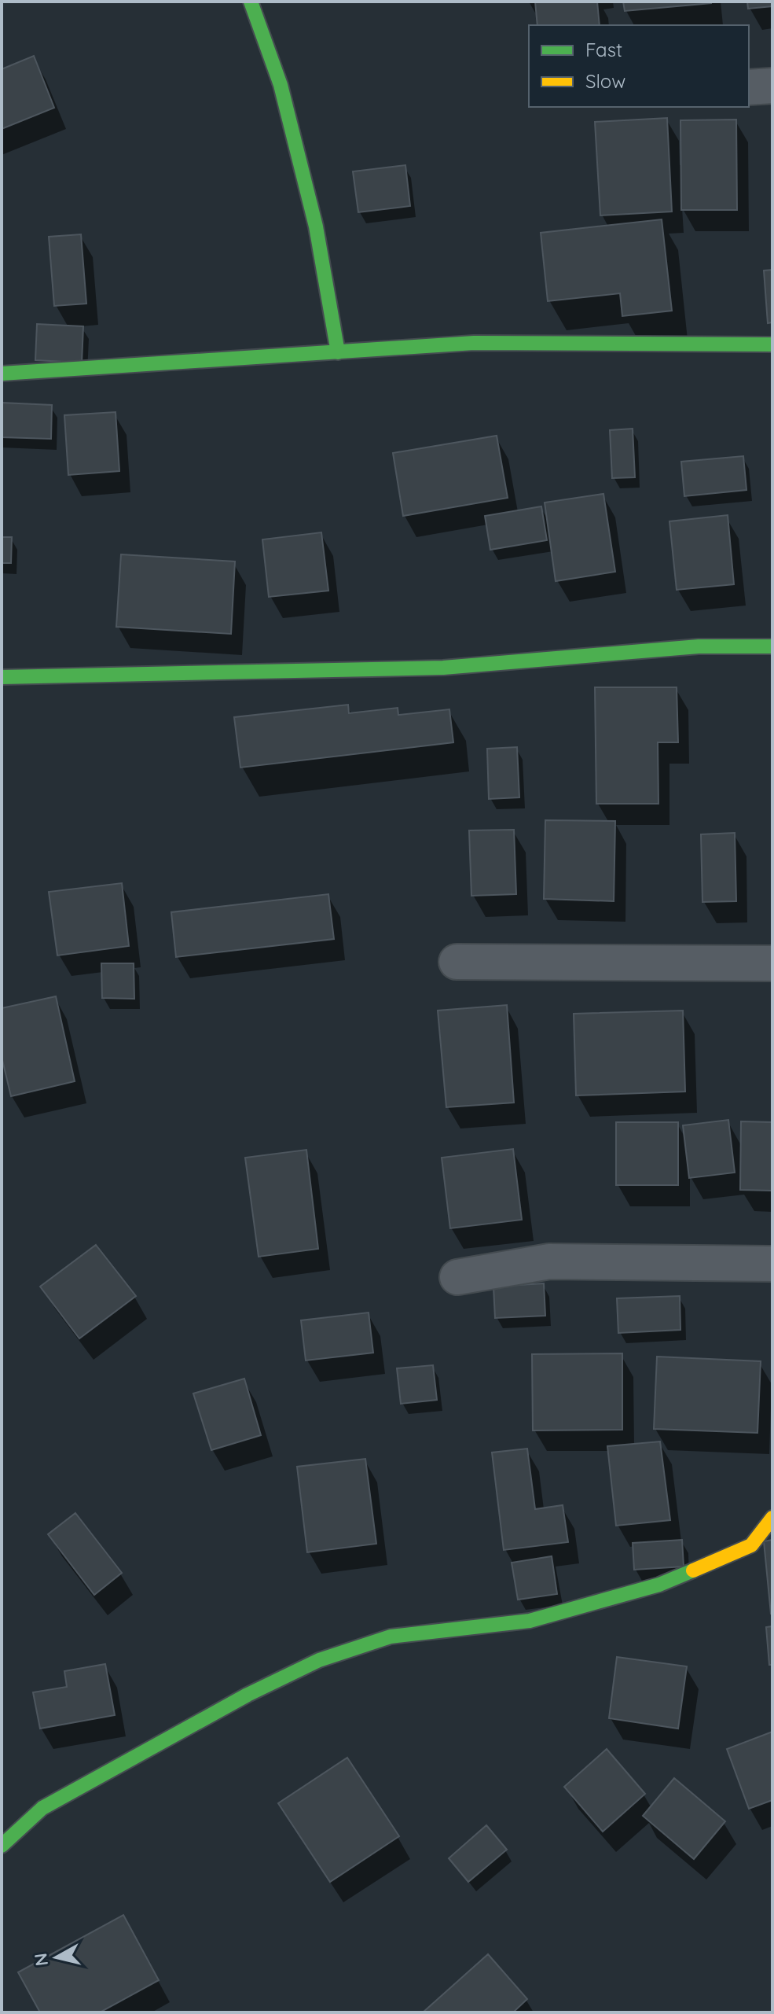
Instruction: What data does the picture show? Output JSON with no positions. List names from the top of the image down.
{
  "legend": ["Fast", "Slow"],
  "north": "left"
}
